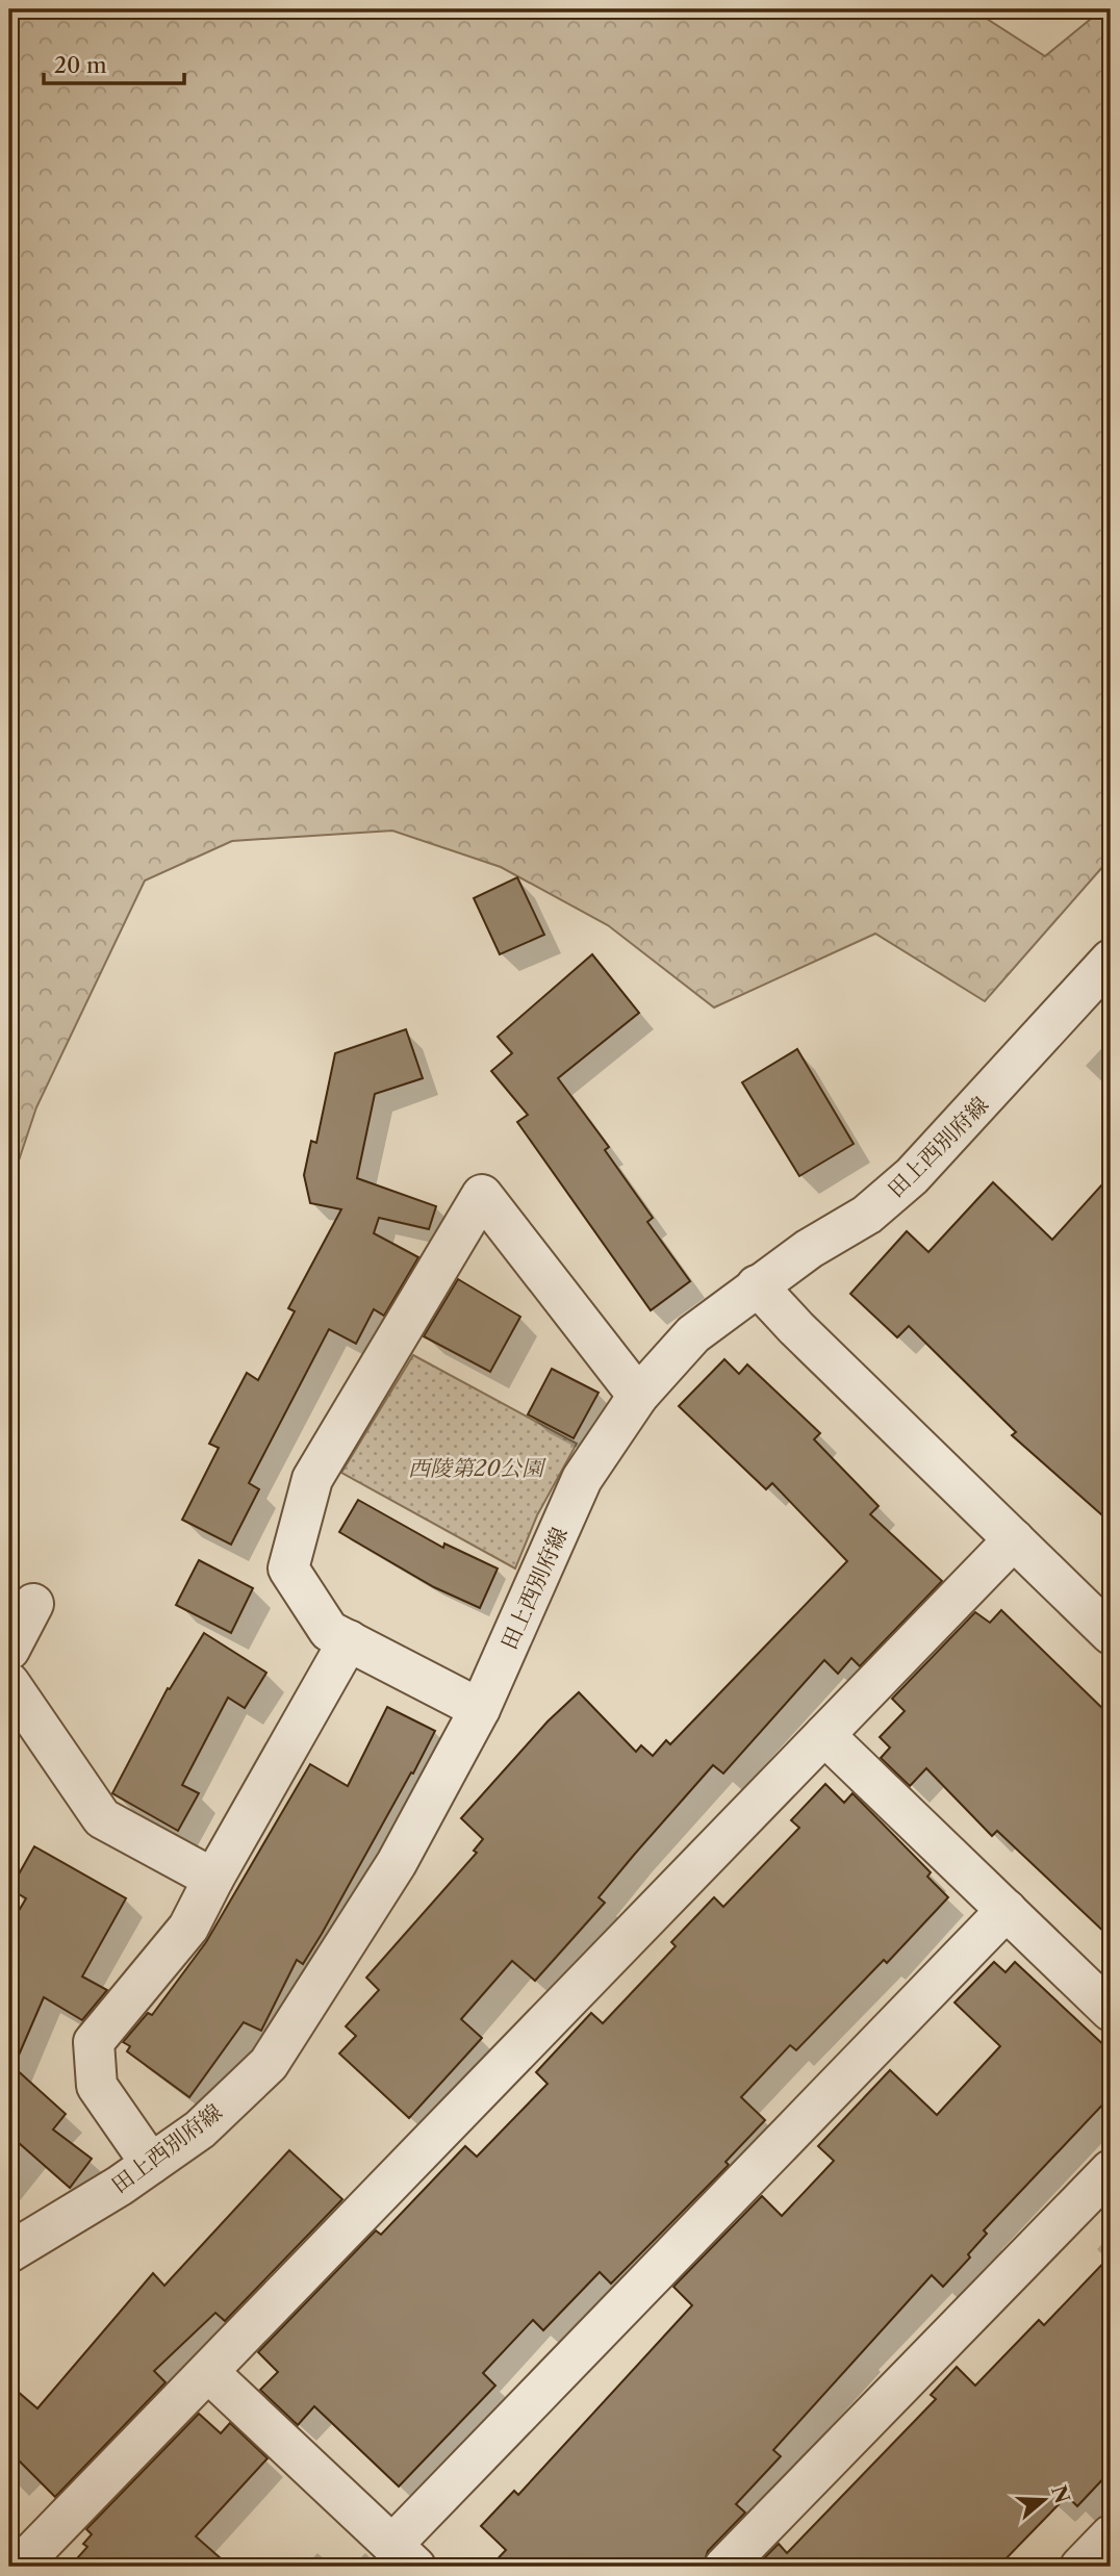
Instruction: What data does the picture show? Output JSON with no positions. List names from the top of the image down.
{
  "streets": {
    "street": ["田上西別府線"]
  },
  "parks": ["西陵第20公園"],
  "scale_bar": "20 m",
  "north": "right"
}
